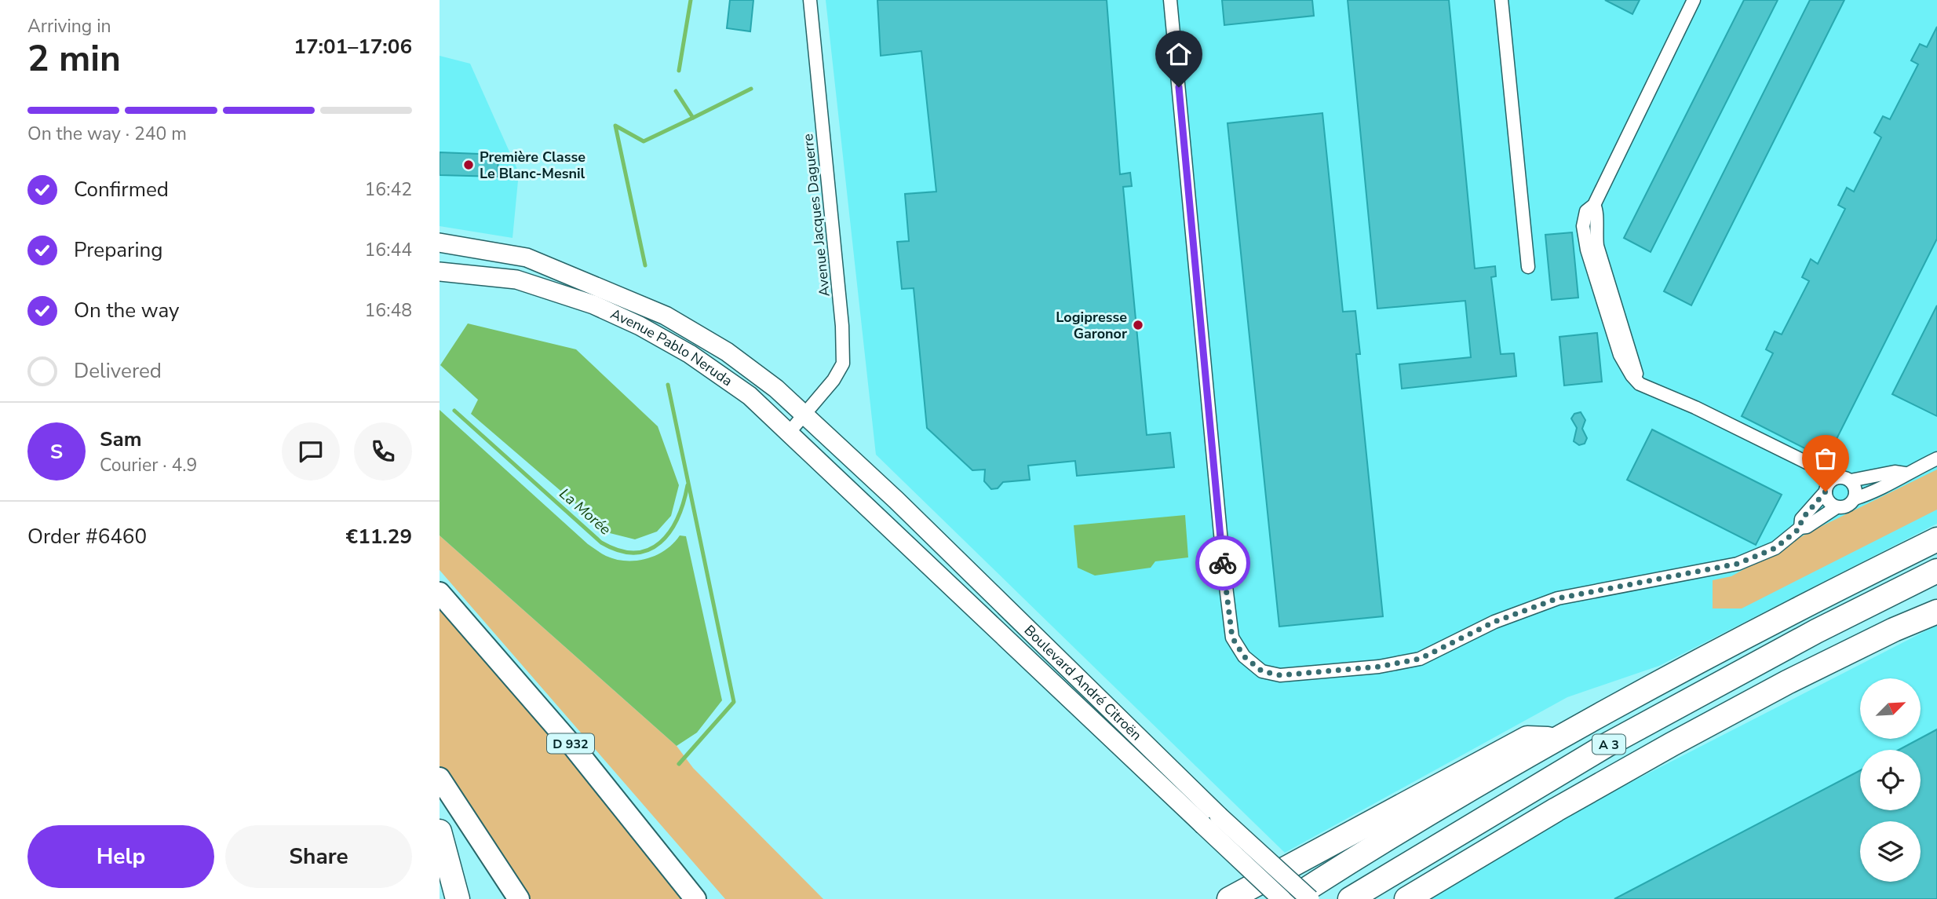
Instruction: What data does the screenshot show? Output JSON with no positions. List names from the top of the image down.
{
  "streets": {
    "highway": ["A 3"],
    "main road": ["Avenue Pablo Neruda", "Boulevard André Citroën", "D 932"],
    "street": ["Avenue Jacques Daguerre"]
  },
  "crossings": [
    ["Avenue Jacques Daguerre", "Avenue Pablo Neruda"],
    ["Avenue Pablo Neruda", "Boulevard André Citroën"]
  ],
  "water": ["La Morée"],
  "places": ["Première Classe Le Blanc-Mesnil", "Logipresse Garonor"],
  "north": "top right",
  "page": {
    "heading": ["2 min", "Arriving in", "17:01–17:06"],
    "panel": [
      "Sam",
      "Courier · 4.9",
      "Order #6460",
      "€11.29"
    ],
    "bar": "On the way · 240 m",
    "list": [
      ["Confirmed", "16:42"],
      ["Preparing", "16:44"],
      ["On the way", "16:48"],
      "Delivered"
    ],
    "round": "S",
    "buttons": ["Help", "Share"]
  }
}
